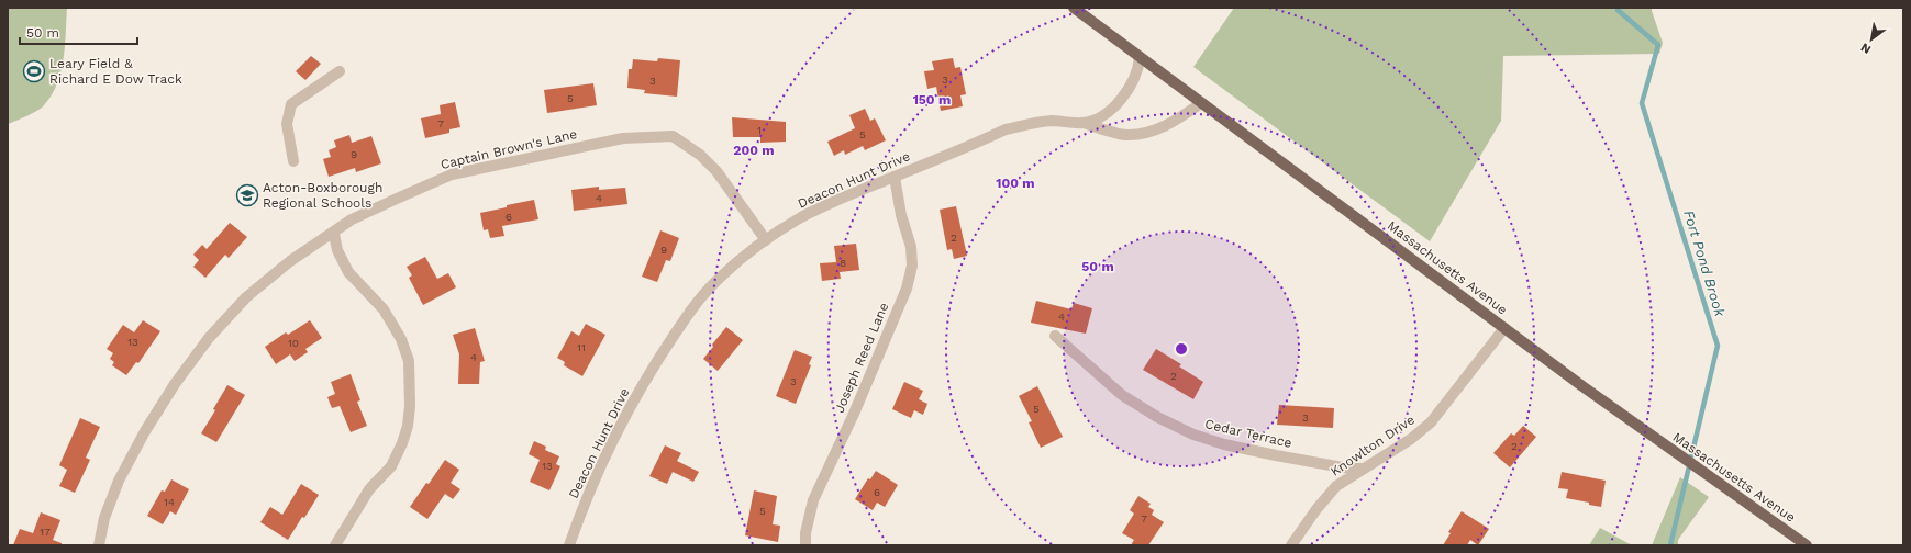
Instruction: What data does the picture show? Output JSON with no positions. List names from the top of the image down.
{
  "streets": {
    "main road": ["Massachusetts Avenue"],
    "street": [
      "Captain Brown's Lane",
      "Deacon Hunt Drive",
      "Joseph Reed Lane",
      "Cedar Terrace",
      "Knowlton Drive"
    ]
  },
  "crossings": [
    ["Captain Brown's Lane", "Deacon Hunt Drive"],
    ["Deacon Hunt Drive", "Massachusetts Avenue"],
    ["Deacon Hunt Drive", "Joseph Reed Lane"],
    ["Massachusetts Avenue", "Knowlton Drive"],
    ["Cedar Terrace", "Knowlton Drive"]
  ],
  "water": ["Fort Pond Brook"],
  "places": {
    "sports": ["Leary Field & Richard E Dow Track"],
    "school or university": ["Acton-Boxborough Regional Schools"]
  },
  "house_numbers": [
    "3",
    "3",
    "5",
    "7",
    "1",
    "5",
    "9",
    "4",
    "6",
    "2",
    "9",
    "8",
    "4",
    "13",
    "10",
    "11",
    "4",
    "2",
    "3",
    "5",
    "3",
    "2",
    "13",
    "6",
    "14",
    "5",
    "7",
    "17"
  ],
  "scale_bar": "50 m",
  "north": "bottom left",
  "rings": [
    "150 m",
    "200 m",
    "100 m",
    "50 m"
  ]
}
